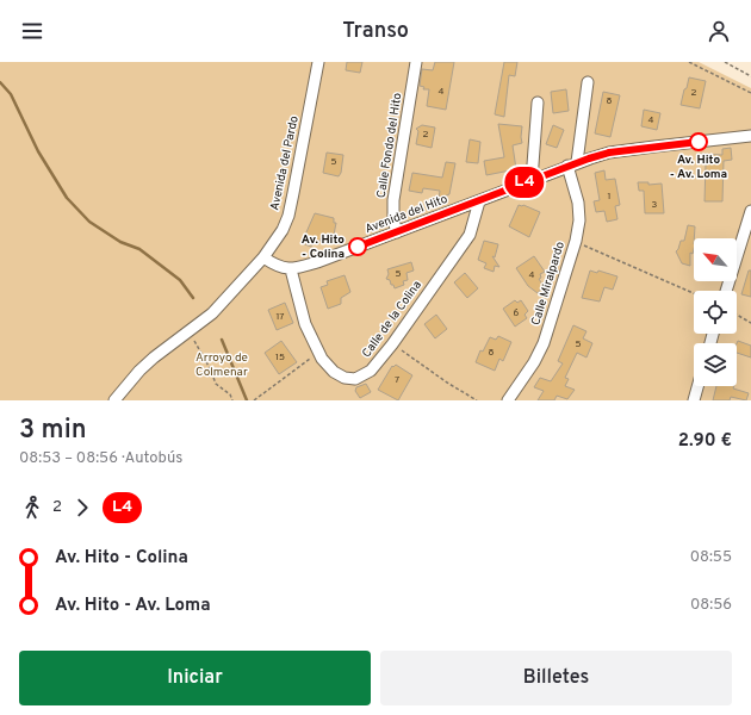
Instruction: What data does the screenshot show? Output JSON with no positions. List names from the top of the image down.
{
  "streets": {
    "street": [
      "Calle Fondo del Hito",
      "Avenida del Pardo",
      "Avenida del Hito",
      "Calle Miralpardo",
      "Calle de la Colina"
    ]
  },
  "crossings": [
    ["Calle Fondo del Hito", "Avenida del Hito"],
    ["Avenida del Hito", "Calle Miralpardo"],
    ["Avenida del Hito", "Calle de la Colina"]
  ],
  "parks": ["Arroyo de Colmenar"],
  "places": ["Av. Hito - Av. Loma", "Av. Hito - Colina"],
  "lines": ["bus line L4"],
  "house_numbers": [
    "4",
    "2",
    "8",
    "4",
    "2",
    "5",
    "1",
    "3",
    "5",
    "4",
    "6",
    "17",
    "5",
    "8",
    "15",
    "7"
  ],
  "north": "top left",
  "page": {
    "header": "Transo",
    "on_map": "L4",
    "heading": ["3 min", "08:53 – 08:56 · Autobús", "2.90 €"],
    "legs": ["2", "L4"],
    "list": [
      {
        "name": "Av. Hito - Colina",
        "value": "08:55"
      },
      {
        "name": "Av. Hito - Av. Loma",
        "value": "08:56"
      }
    ],
    "buttons": ["Iniciar", "Billetes"]
  }
}
